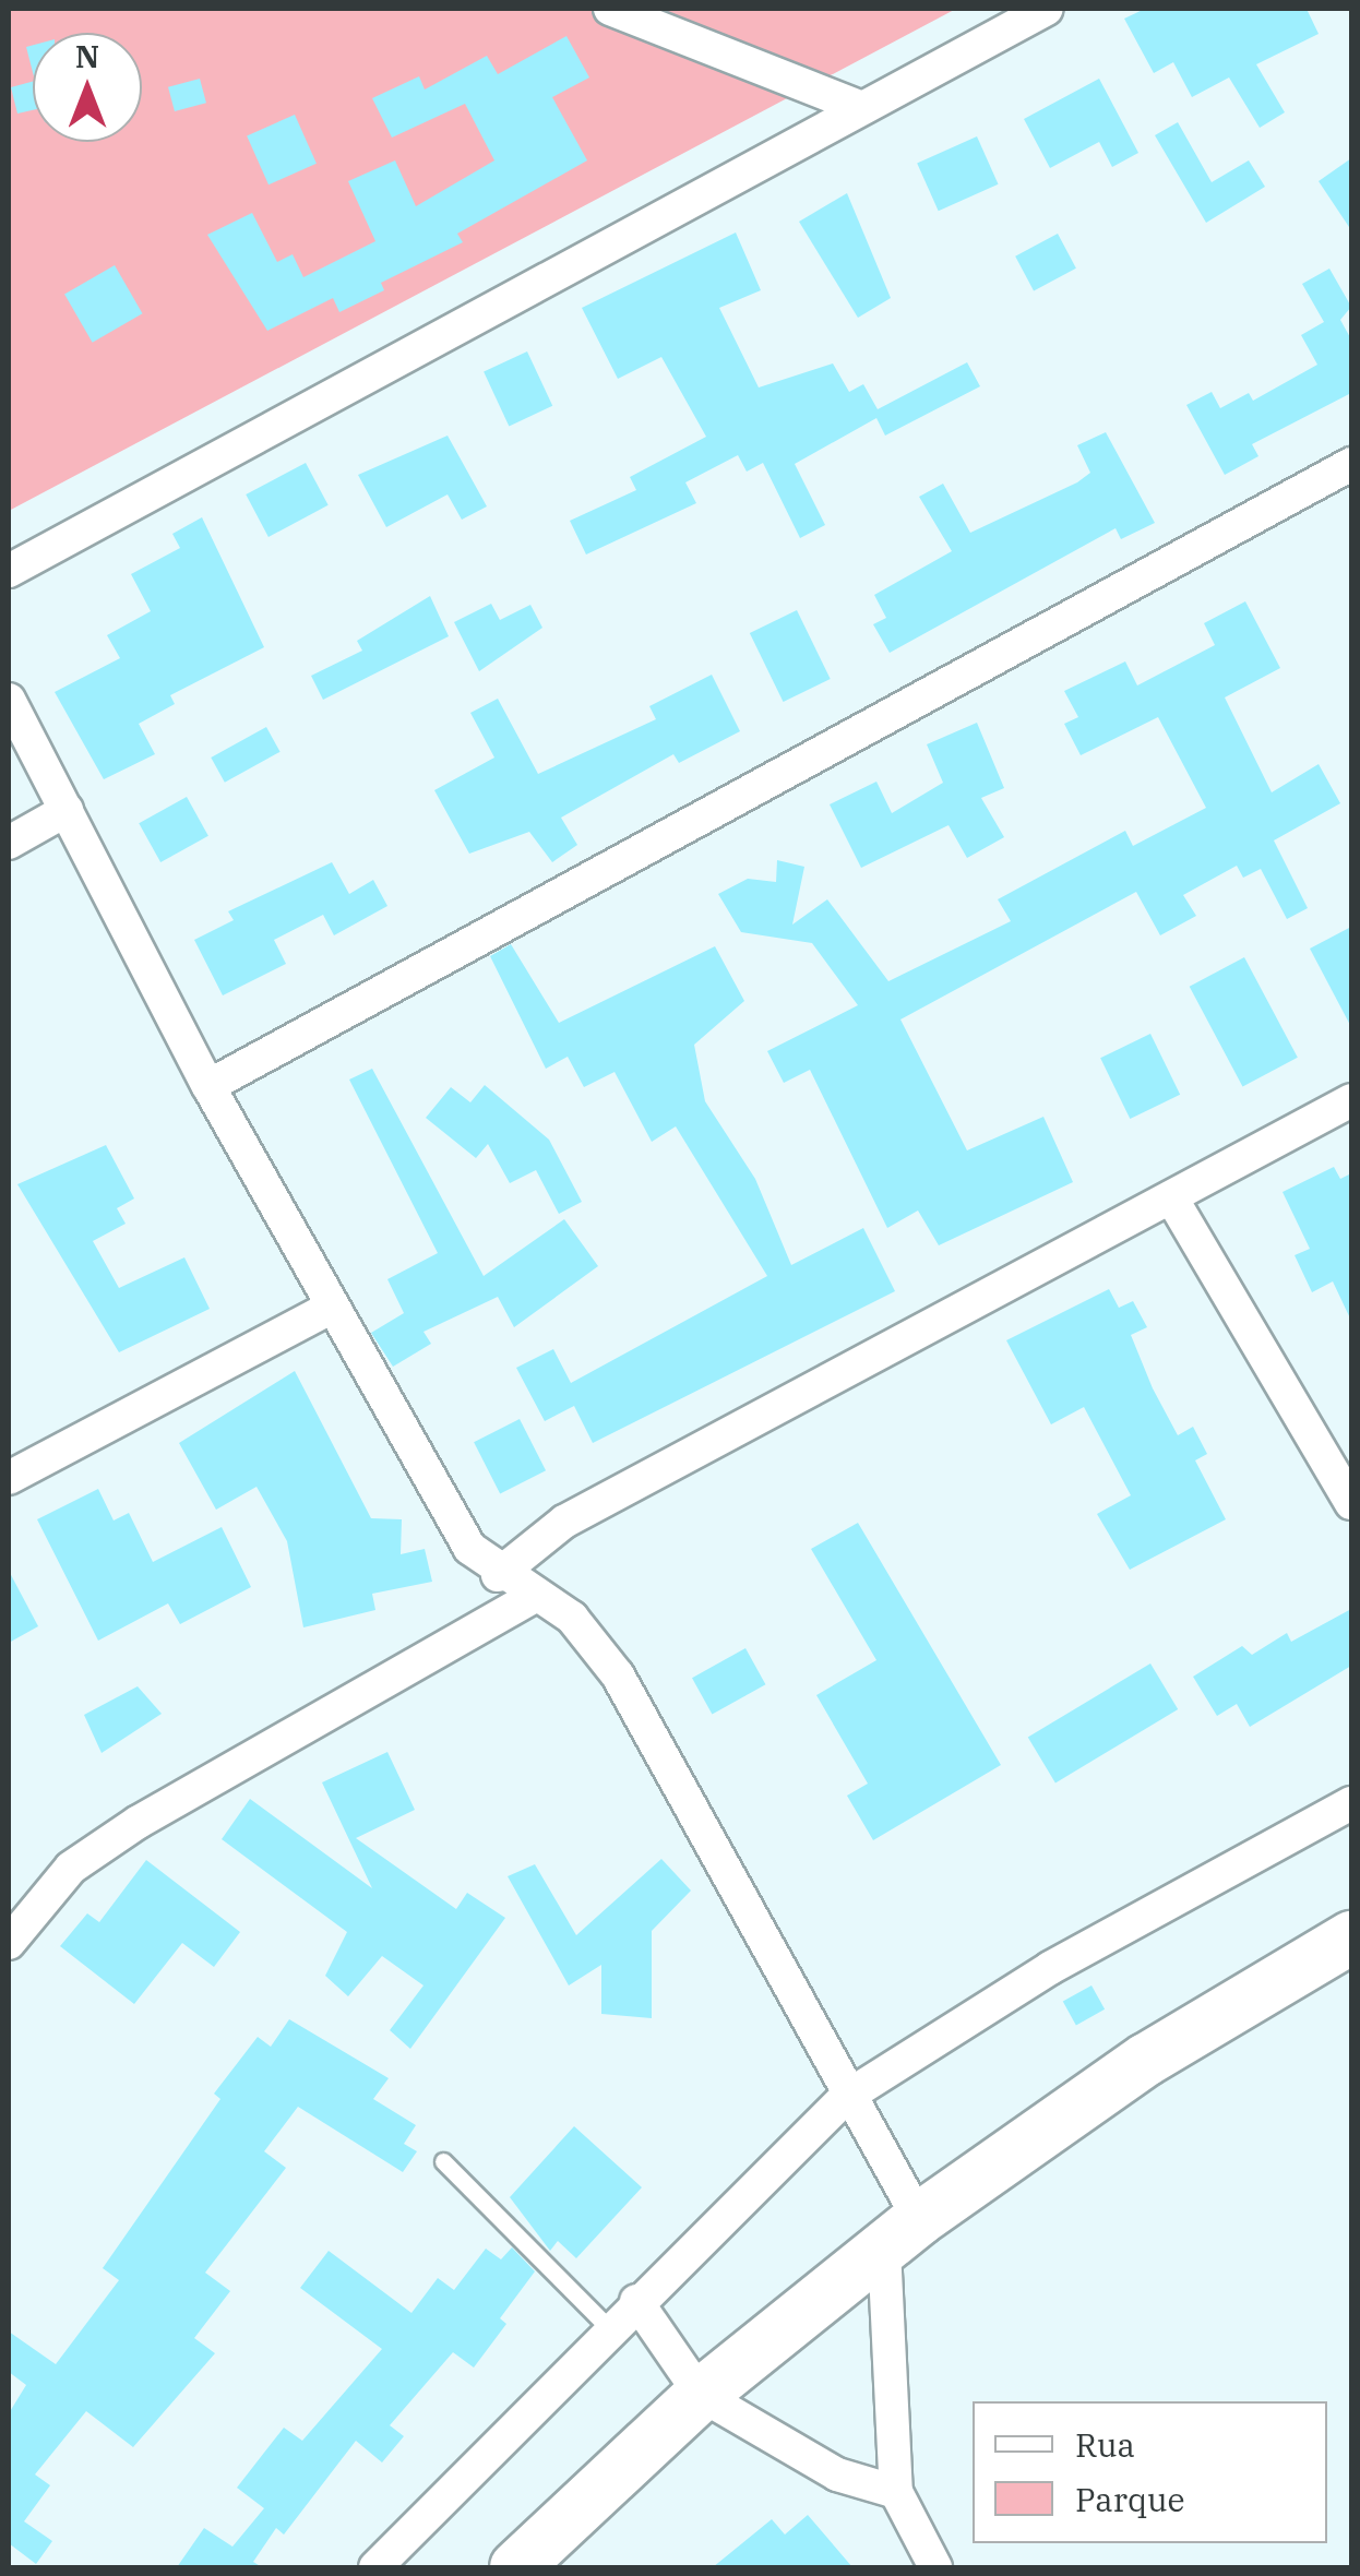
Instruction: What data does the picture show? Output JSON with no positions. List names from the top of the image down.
{
  "legend": ["Rua", "Parque"],
  "north": "top"
}
